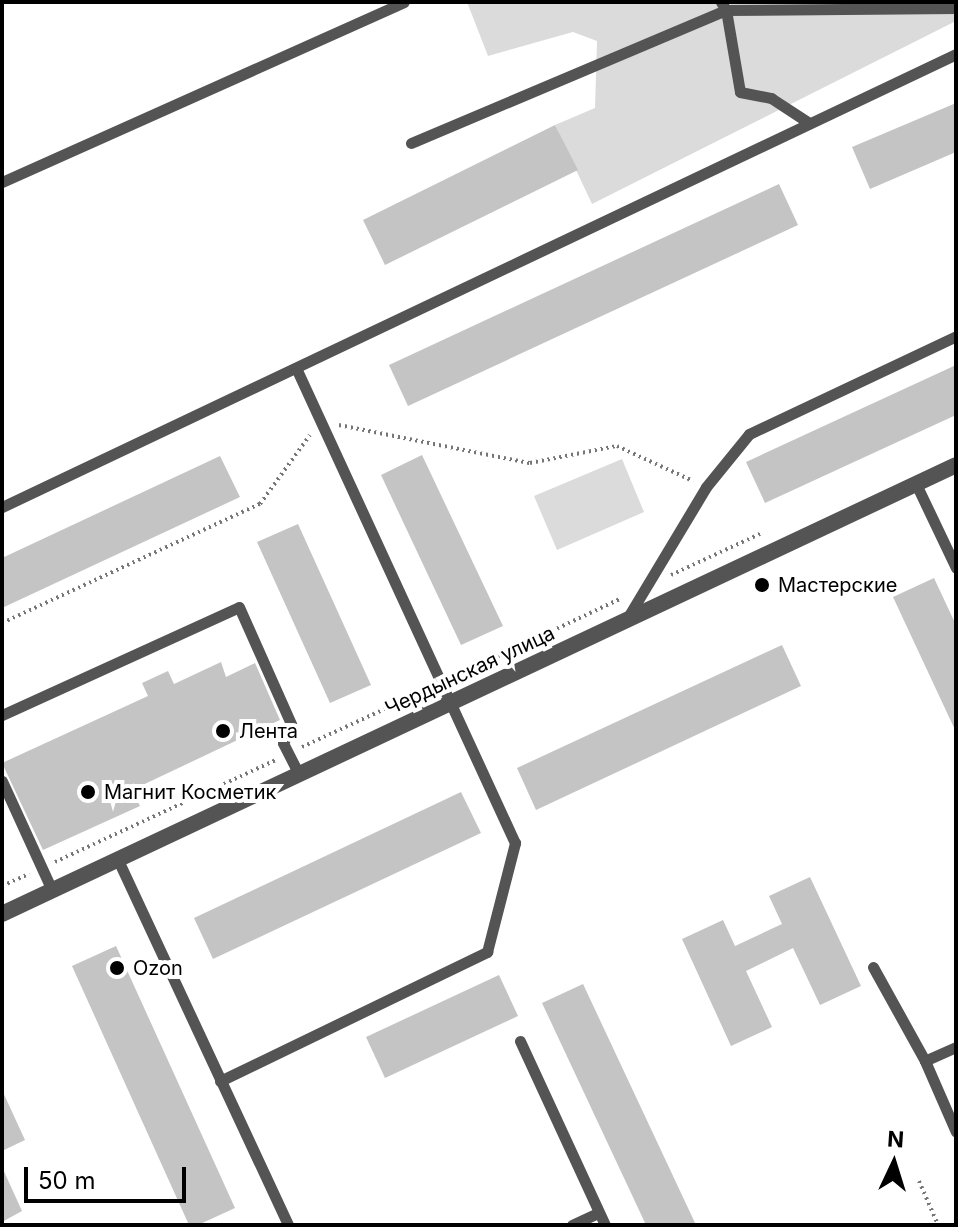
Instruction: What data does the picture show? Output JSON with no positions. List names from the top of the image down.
{
  "streets": {
    "street": ["Чердынская улица"]
  },
  "places": [
    "Мастерские",
    "Лента",
    "Магнит Косметик",
    "Ozon"
  ],
  "scale_bar": "50 m",
  "north": "top"
}
